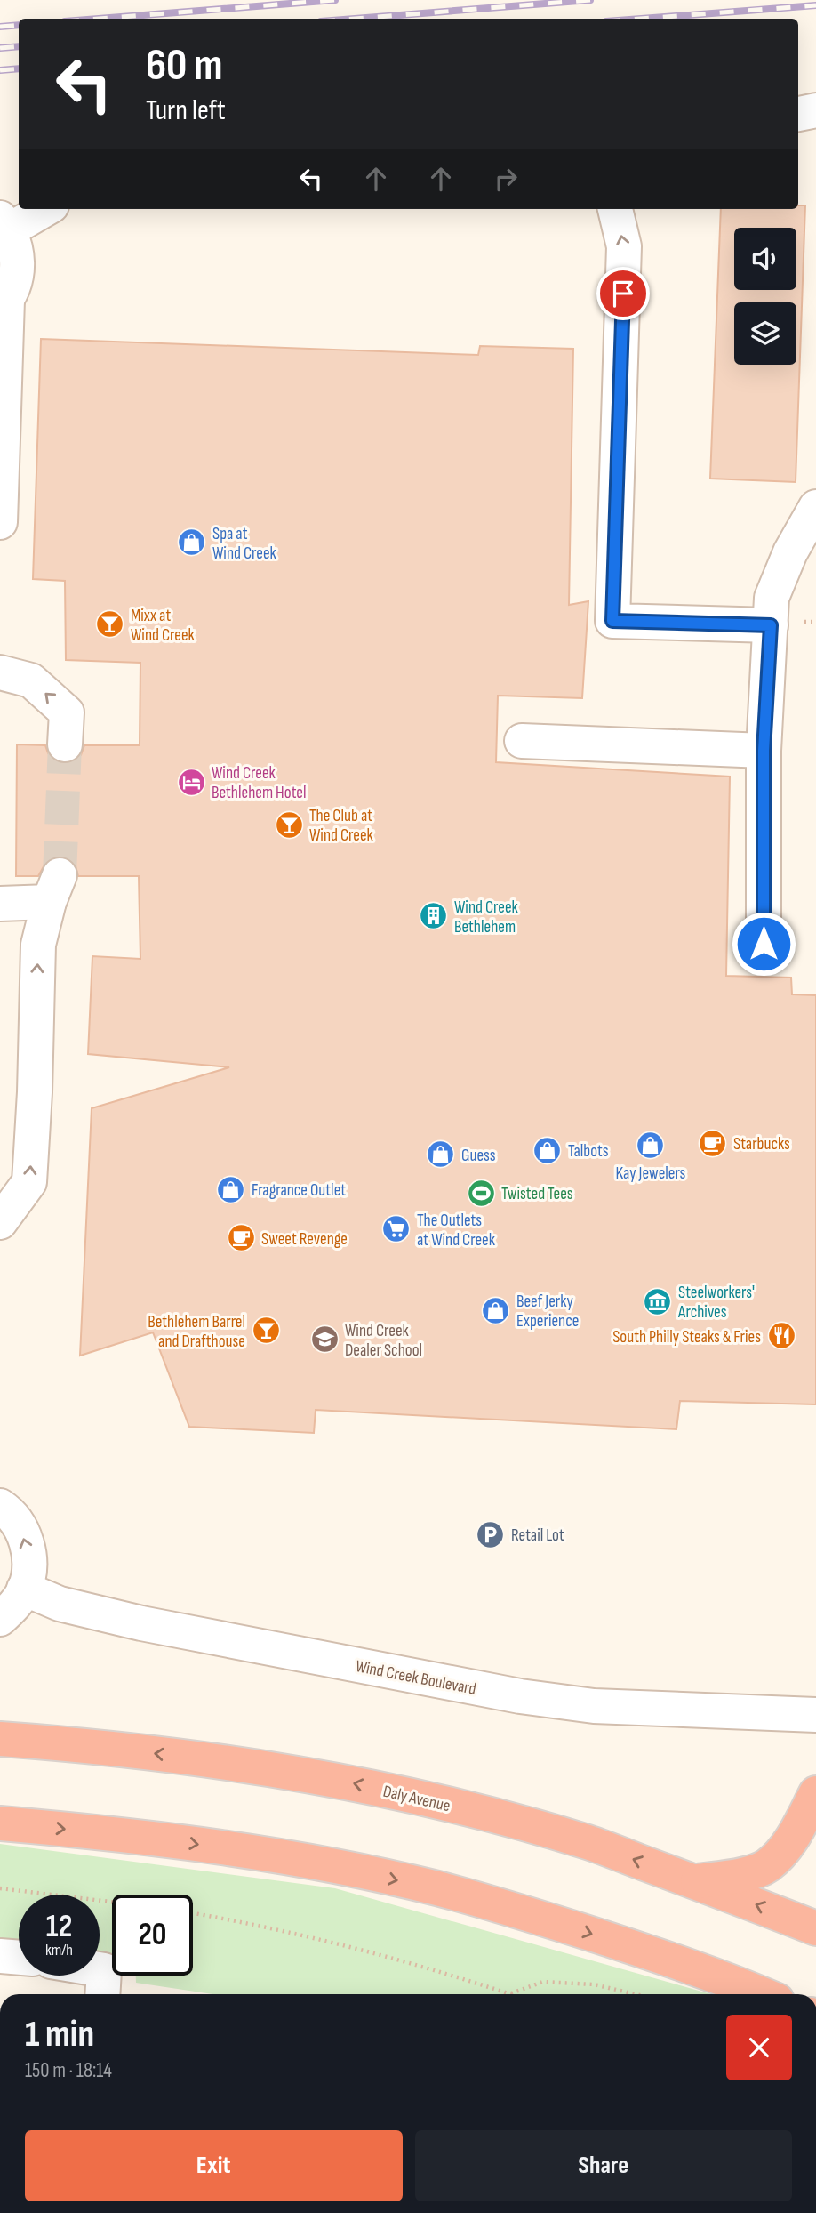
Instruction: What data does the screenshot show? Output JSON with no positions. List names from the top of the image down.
{
  "streets": {
    "highway": ["Daly Avenue"],
    "street": ["Wind Creek Boulevard"]
  },
  "places": {
    "shop": [
      "Spa at Wind Creek",
      "Kay Jewelers",
      "Talbots",
      "Guess",
      "Fragrance Outlet",
      "Beef Jerky Experience"
    ],
    "bar": ["Mixx at Wind Creek", "The Club at Wind Creek", "Bethlehem Barrel and Drafthouse"],
    "hotel": ["Wind Creek Bethlehem Hotel"],
    "building": ["Wind Creek Bethlehem"],
    "cafe": ["Starbucks", "Sweet Revenge"],
    "sports": ["Twisted Tees"],
    "supermarket": ["The Outlets at Wind Creek"],
    "museum": ["Steelworkers' Archives"],
    "restaurant": ["South Philly Steaks & Fries"],
    "school or university": ["Wind Creek Dealer School"],
    "parking": ["Retail Lot"]
  },
  "page": {
    "turn": ["60 m", "Turn left"],
    "speed": "12 km/h",
    "limit": "20",
    "heading": ["1 min", "150 m · 18:14"],
    "buttons": ["Exit", "Share"]
  }
}
